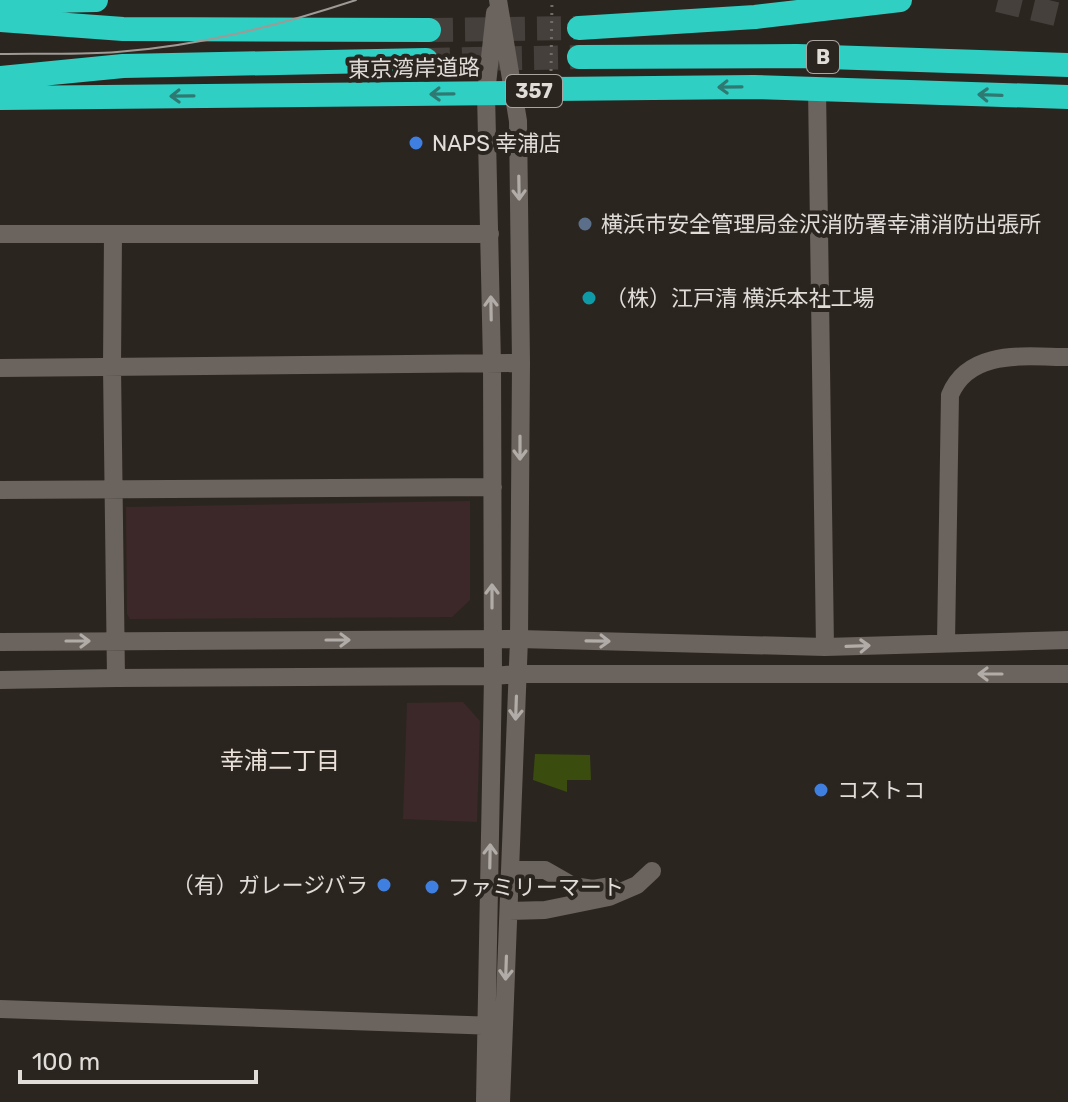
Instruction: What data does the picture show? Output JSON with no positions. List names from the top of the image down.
{
  "streets": {
    "highway": ["B", "東京湾岸道路", "357"]
  },
  "districts": ["幸浦二丁目"],
  "places": [
    "NAPS 幸浦店",
    "横浜市安全管理局金沢消防署幸浦消防出張所",
    "（株）江戸清 横浜本社工場",
    "コストコ",
    "（有）ガレージバラ",
    "ファミリーマート"
  ],
  "scale_bar": "100 m"
}
